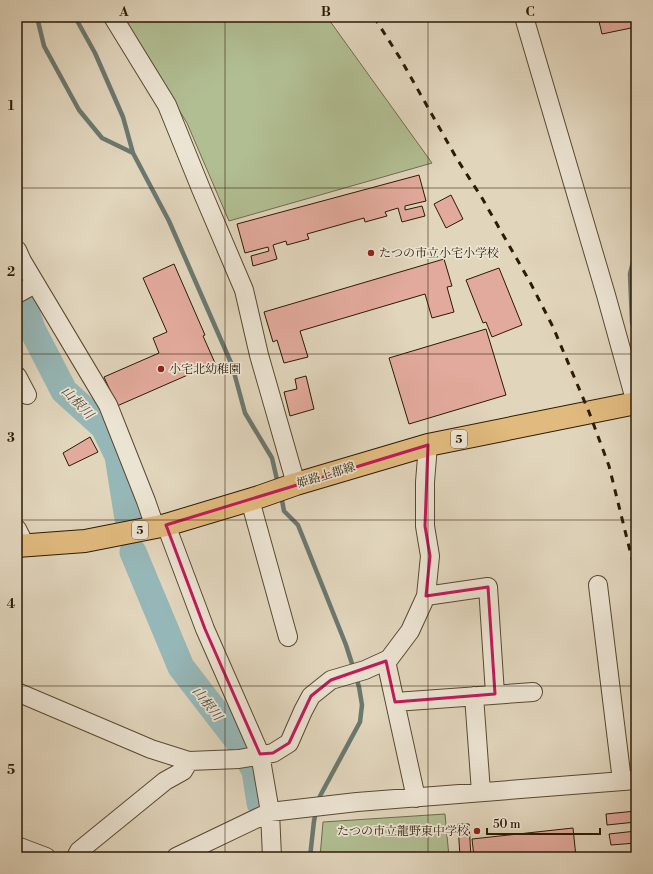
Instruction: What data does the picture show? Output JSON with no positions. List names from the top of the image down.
{
  "streets": {
    "main road": ["5", "姫路上郡線"]
  },
  "water": ["山根川"],
  "places": ["たつの市立小宅小学校", "小宅北幼稚園", "たつの市立龍野東中学校"],
  "scale_bar": "50 m",
  "grid": {
    "columns": ["A", "B", "C"],
    "rows": [
      "1",
      "2",
      "3",
      "4",
      "5"
    ]
  }
}
